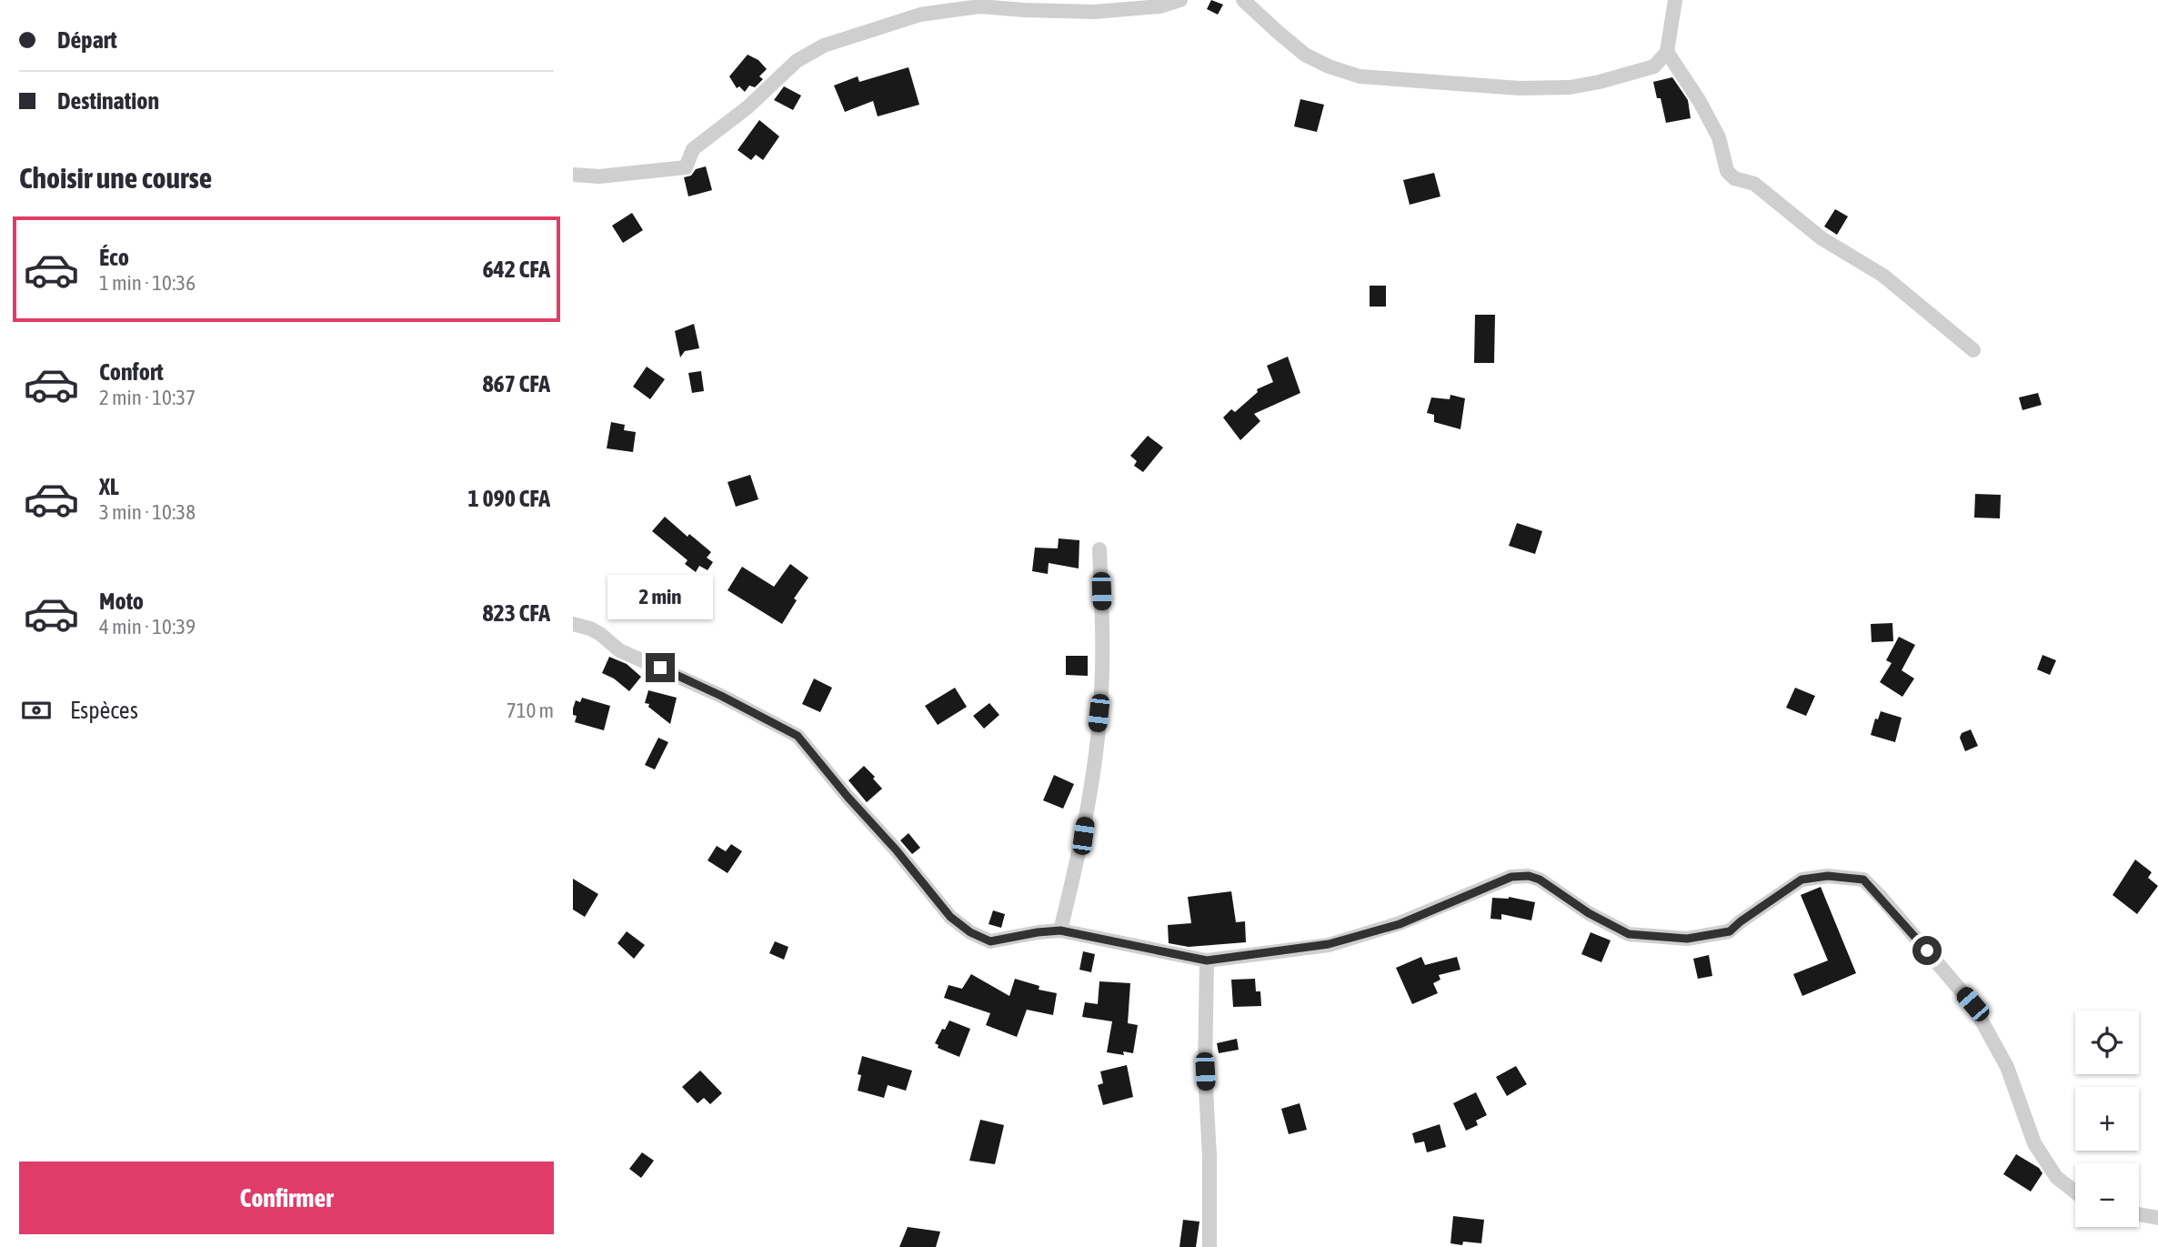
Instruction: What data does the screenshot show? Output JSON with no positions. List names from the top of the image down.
{
  "page": {
    "banner": ["Départ", "Destination"],
    "heading": "Choisir une course",
    "list": [
      {
        "name": "Éco",
        "note": "1 min · 10:36",
        "value": "642 CFA"
      },
      {
        "name": "Confort",
        "note": "2 min · 10:37",
        "value": "867 CFA"
      },
      {
        "name": "XL",
        "note": "3 min · 10:38",
        "value": "1 090 CFA"
      },
      {
        "name": "Moto",
        "note": "4 min · 10:39",
        "value": "823 CFA"
      }
    ],
    "bubble": "2 min",
    "pay": ["Espèces", "710 m"],
    "map_buttons": ["+", "−"],
    "buttons": "Confirmer"
  }
}
